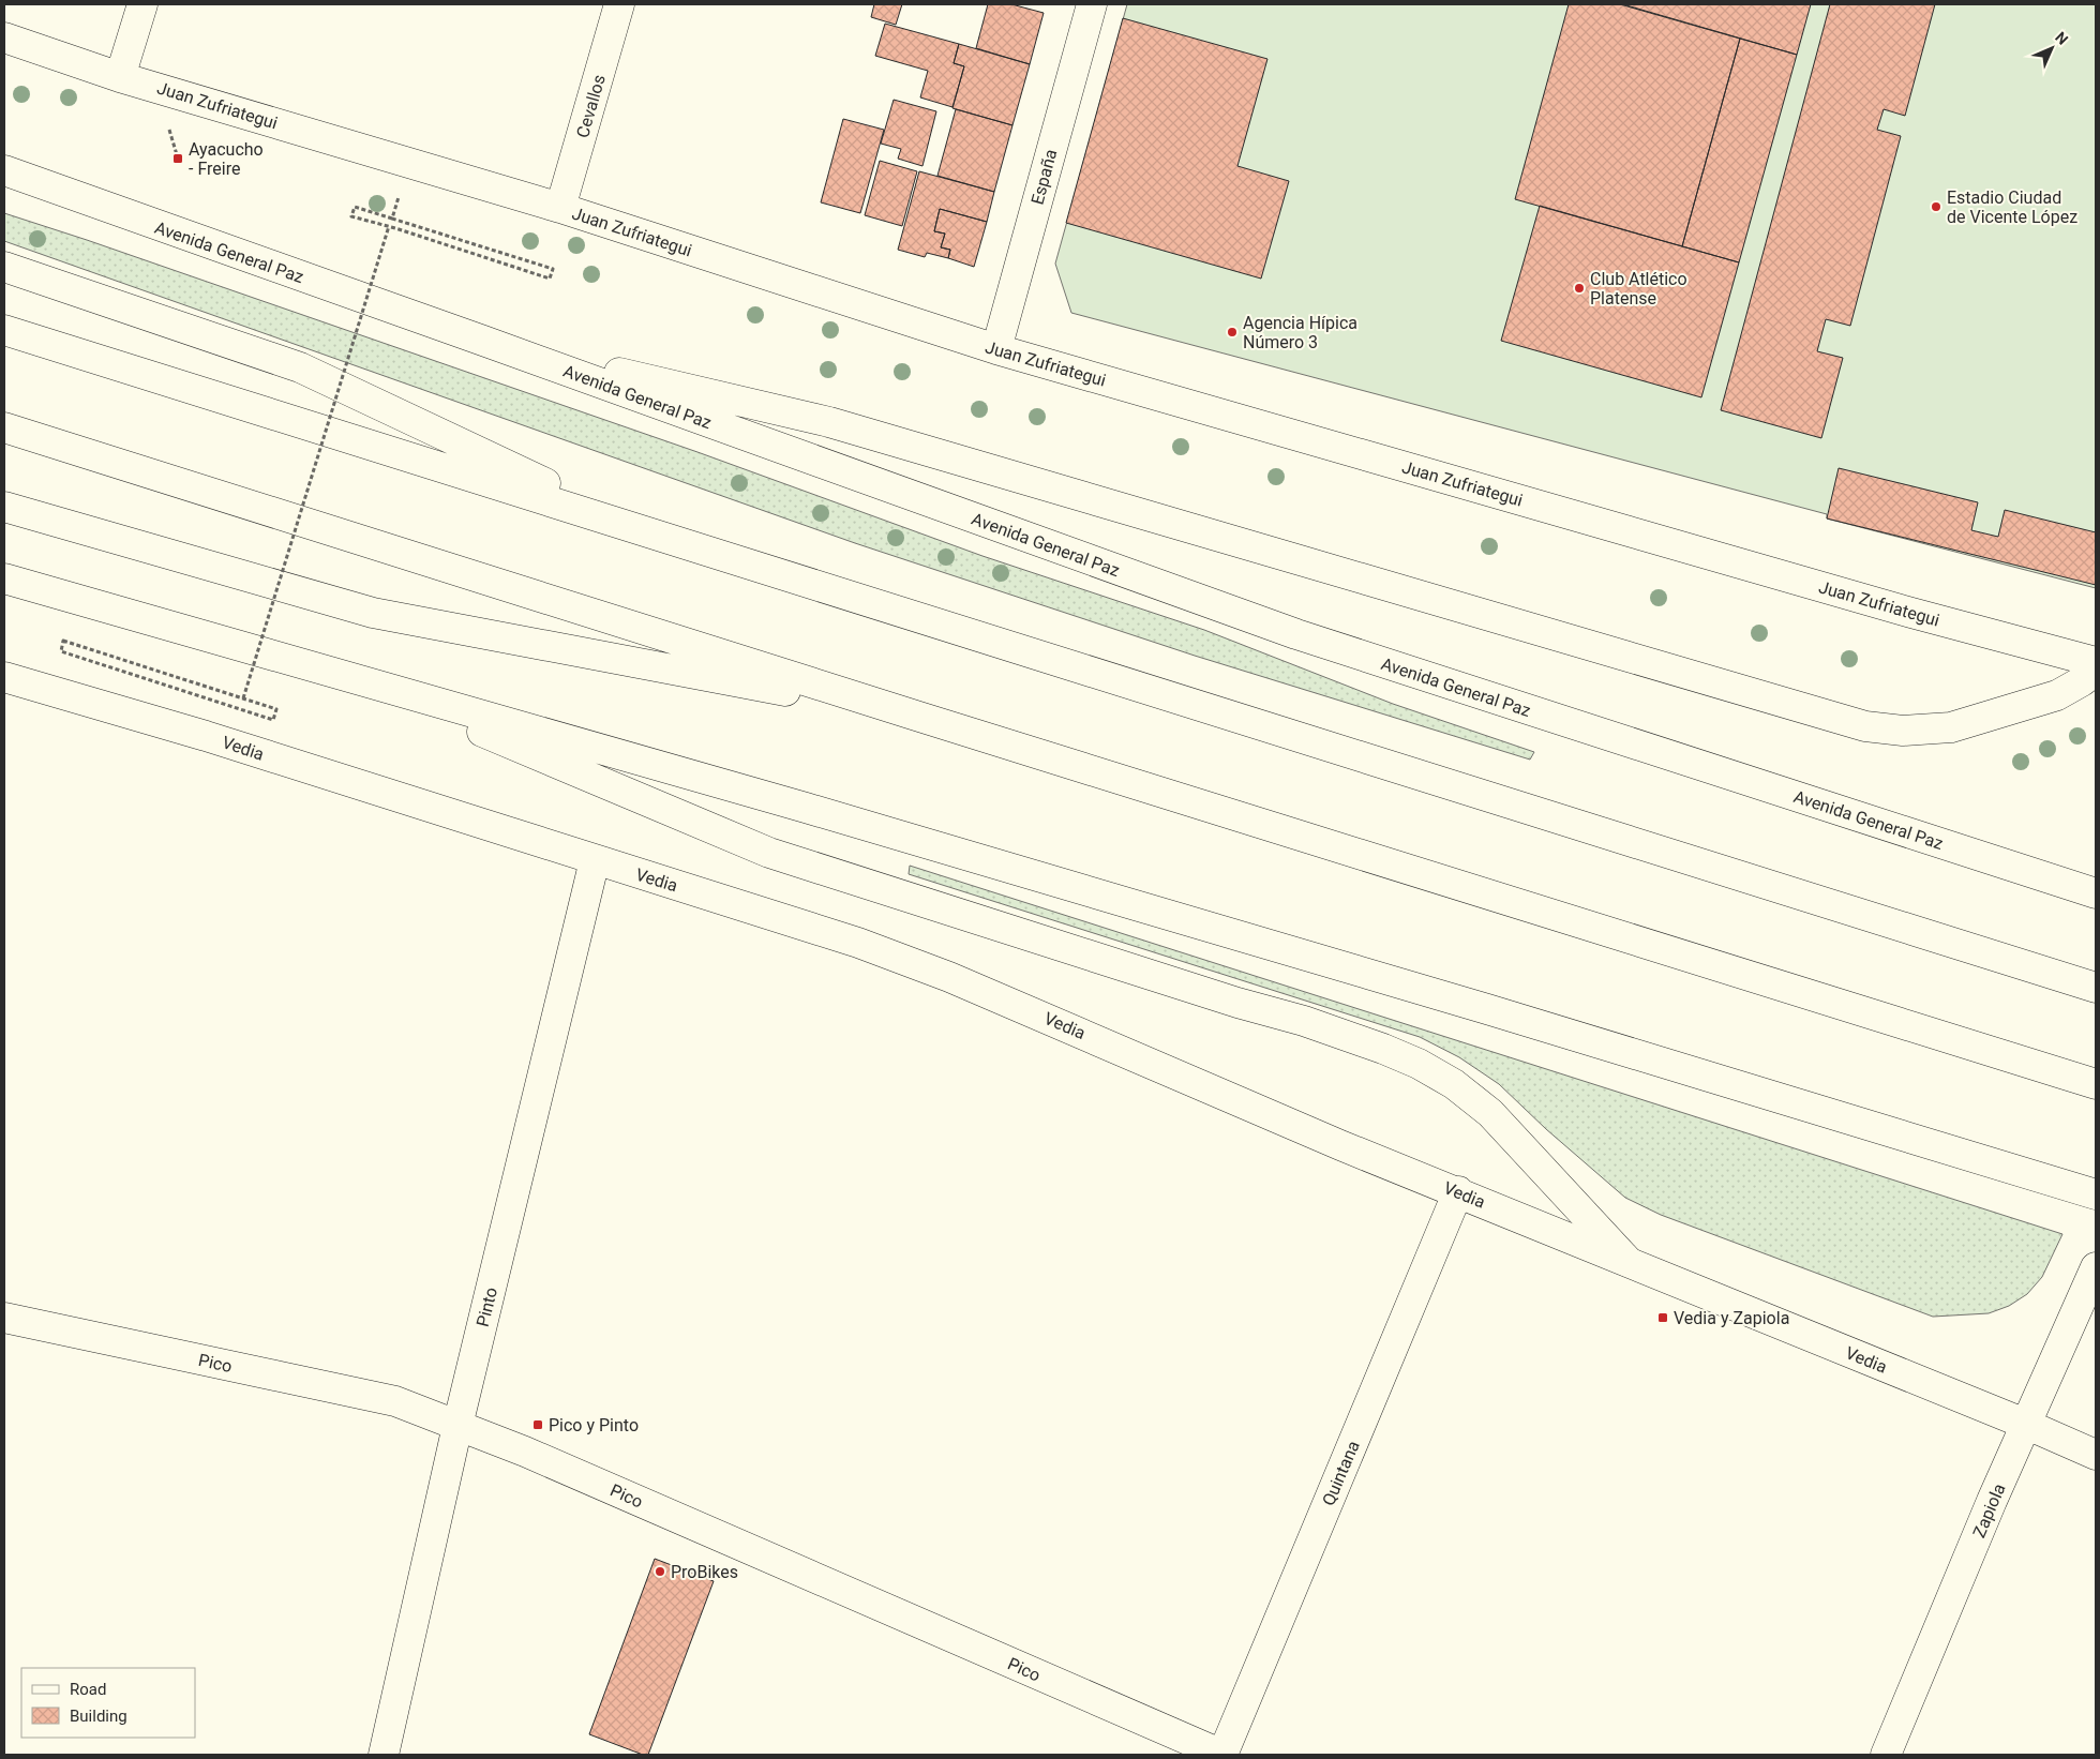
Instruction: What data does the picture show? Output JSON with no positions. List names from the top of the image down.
{
  "streets": {
    "main road": [
      "Juan Zufriategui",
      "Cevallos",
      "España",
      "Avenida General Paz",
      "Vedia",
      "Pinto",
      "Pico",
      "Quintana",
      "Zapiola"
    ]
  },
  "crossings": [
    ["Juan Zufriategui", "Cevallos"],
    ["Juan Zufriategui", "España"],
    ["Vedia", "Pinto"],
    ["Vedia", "Quintana"],
    ["Vedia", "Zapiola"],
    ["Pinto", "Pico"],
    ["Pico", "Quintana"]
  ],
  "places": {
    "transit": ["Ayacucho - Freire", "Vedia y Zapiola", "Pico y Pinto"],
    "other": [
      "Estadio Ciudad de Vicente López",
      "Club Atlético Platense",
      "Agencia Hípica Número 3",
      "ProBikes"
    ]
  },
  "legend": ["Road", "Building"],
  "north": "top right"
}
